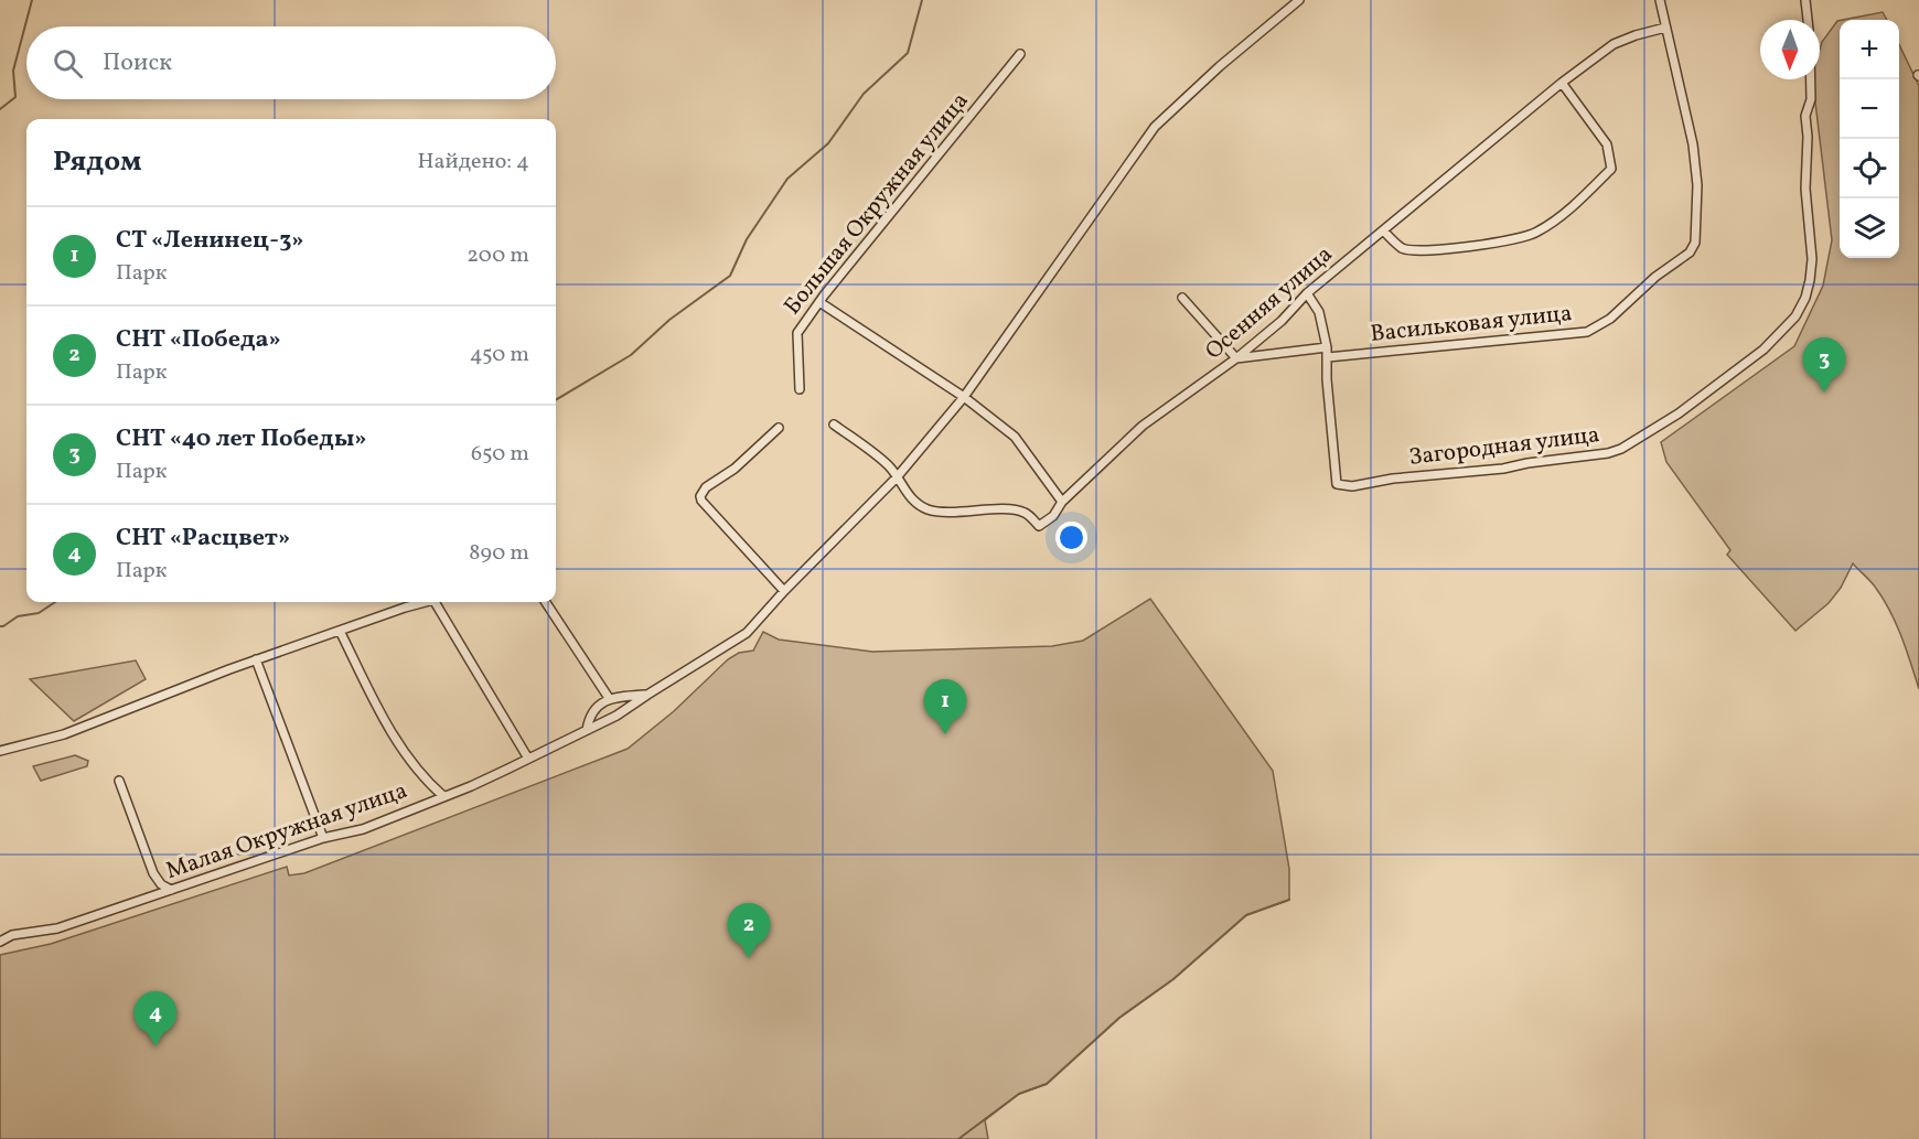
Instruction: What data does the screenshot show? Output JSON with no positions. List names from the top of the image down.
{
  "streets": {
    "street": [
      "Большая Окружная улица",
      "Осенняя улица",
      "Васильковая улица",
      "Загородная улица",
      "Малая Окружная улица"
    ]
  },
  "crossings": [
    ["Осенняя улица", "Васильковая улица"],
    ["Осенняя улица", "Малая Окружная улица"],
    ["Васильковая улица", "Загородная улица"]
  ],
  "north": "bottom",
  "page": {
    "map_buttons": ["+", "−"],
    "search": "Поиск",
    "heading": ["Рядом", "Найдено: 4"],
    "list": [
      {
        "mark": "1",
        "name": "СТ «Ленинец-3»",
        "note": "Парк",
        "value": "200 m"
      },
      {
        "mark": "2",
        "name": "СНТ «Победа»",
        "note": "Парк",
        "value": "450 m"
      },
      {
        "mark": "3",
        "name": "СНТ «40 лет Победы»",
        "note": "Парк",
        "value": "650 m"
      },
      {
        "mark": "4",
        "name": "СНТ «Расцвет»",
        "note": "Парк",
        "value": "890 m"
      }
    ],
    "pins": [
      "3",
      "1",
      "2",
      "4"
    ]
  }
}
